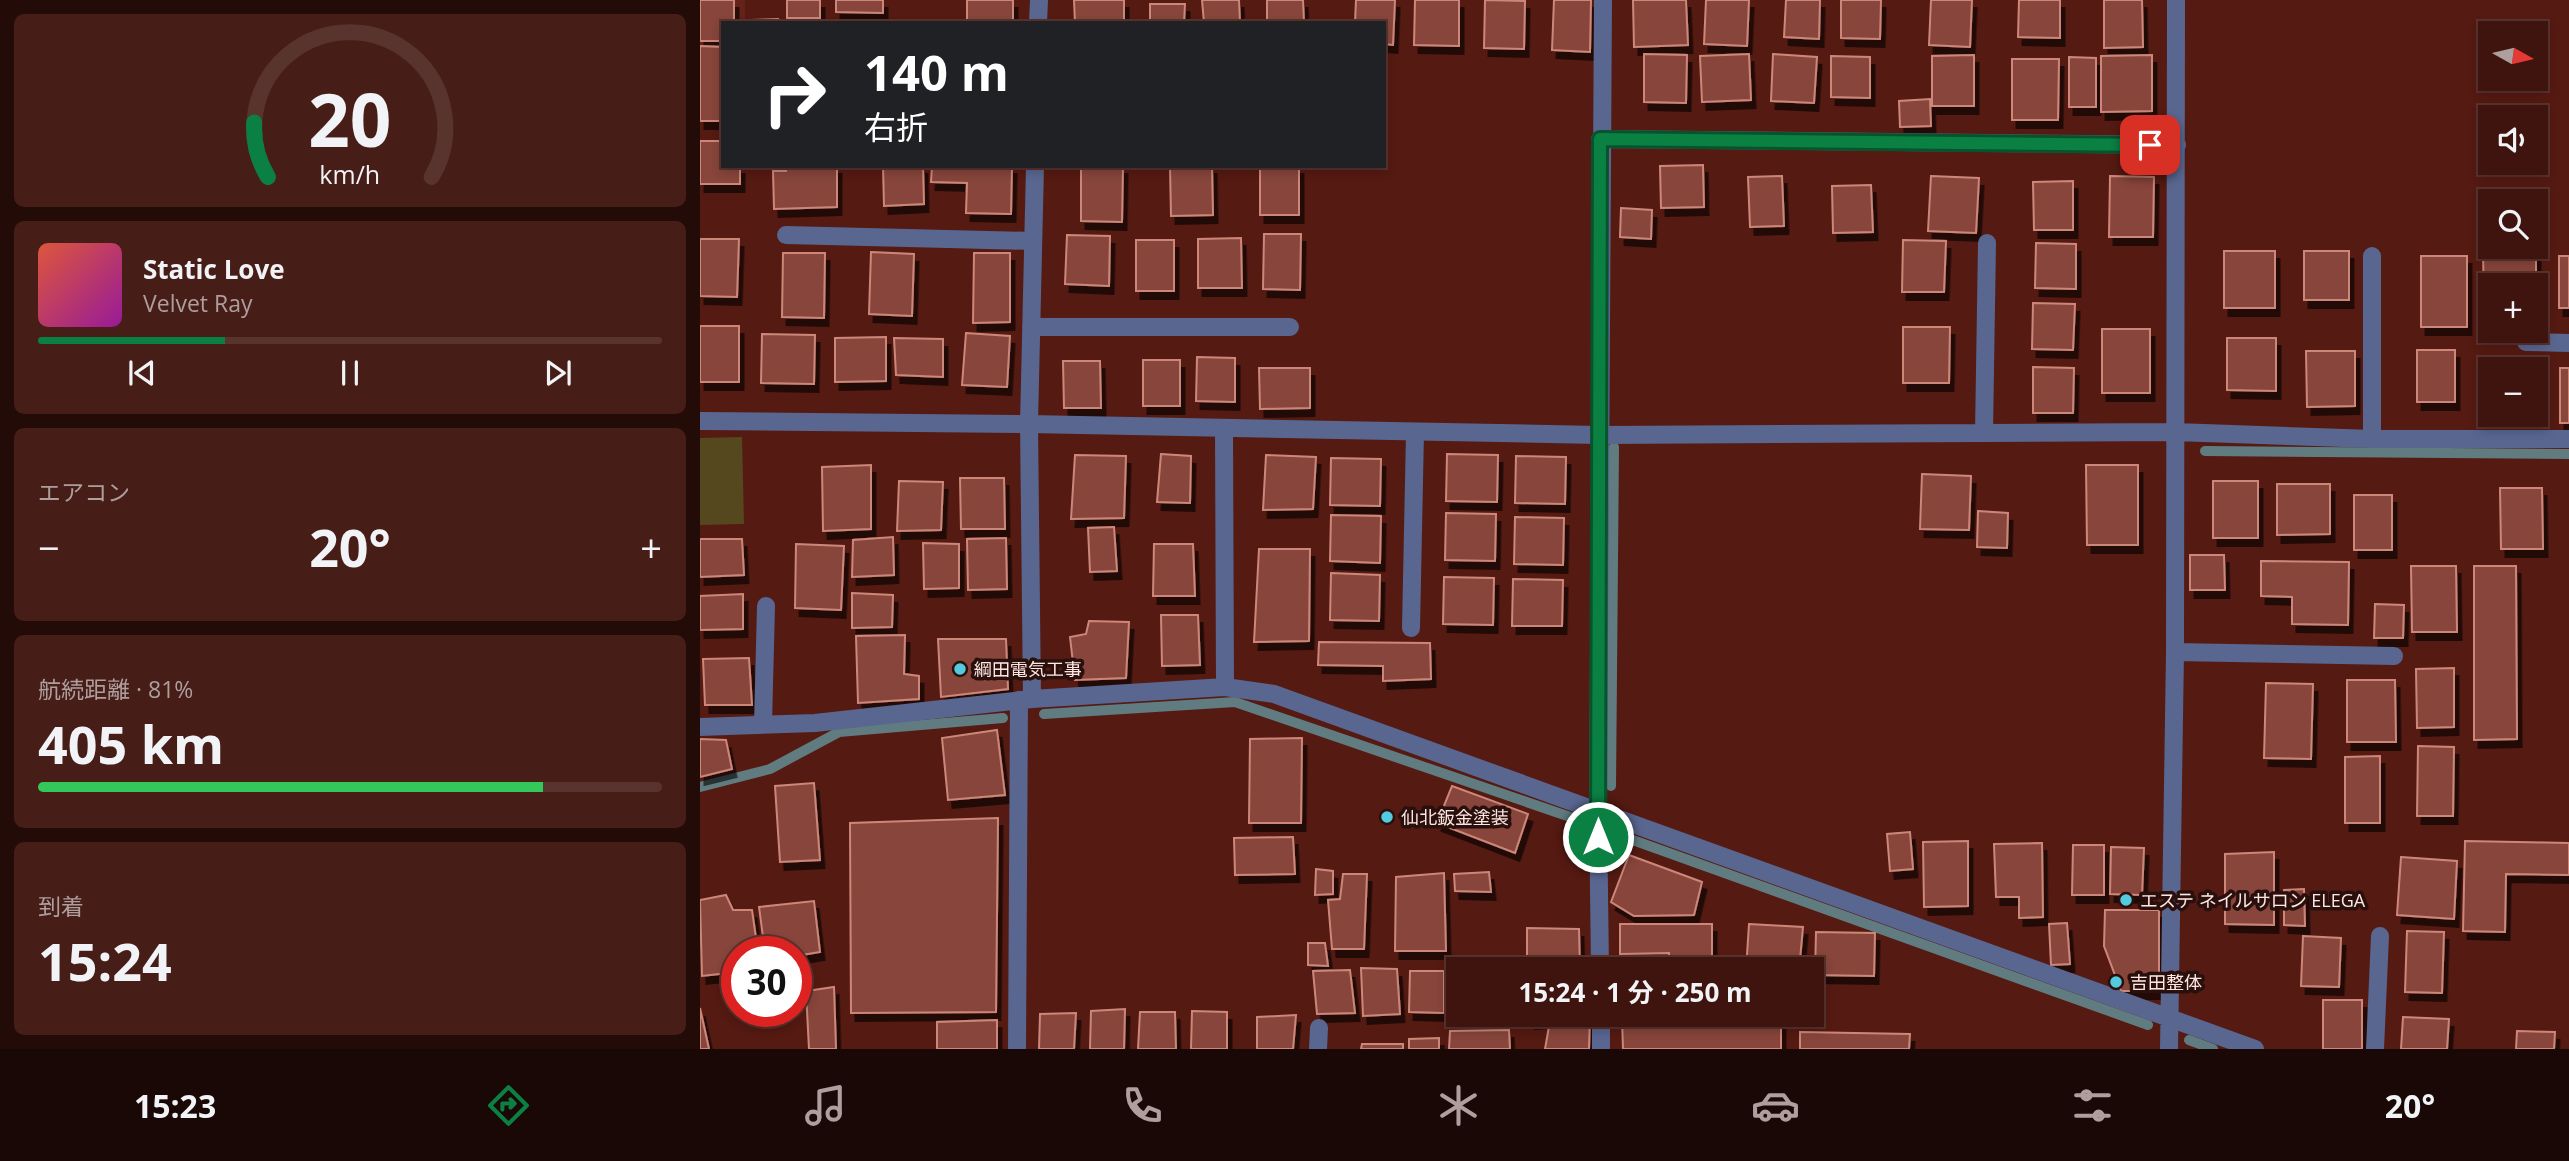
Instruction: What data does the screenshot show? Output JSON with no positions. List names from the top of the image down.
{
  "places": [
    "綱田電気工事",
    "仙北鈑金塗装",
    "エステ ネイルサロン ELEGA",
    "吉田整体"
  ],
  "north": "right",
  "page": {
    "map_buttons": ["+", "−"],
    "turn": ["140 m", "右折"],
    "song": ["Static Love", "Velvet Ray"],
    "tile": [
      "エアコン",
      ["航続距離 · 81%", "405 km"],
      ["到着", "15:24"]
    ],
    "heat": ["−", "20°", "+"],
    "limit": "30",
    "trip": "15:24 · 1 分 · 250 m",
    "tabs": ["15:23", "20°"],
    "gauge": ["20", "km/h"]
  }
}
